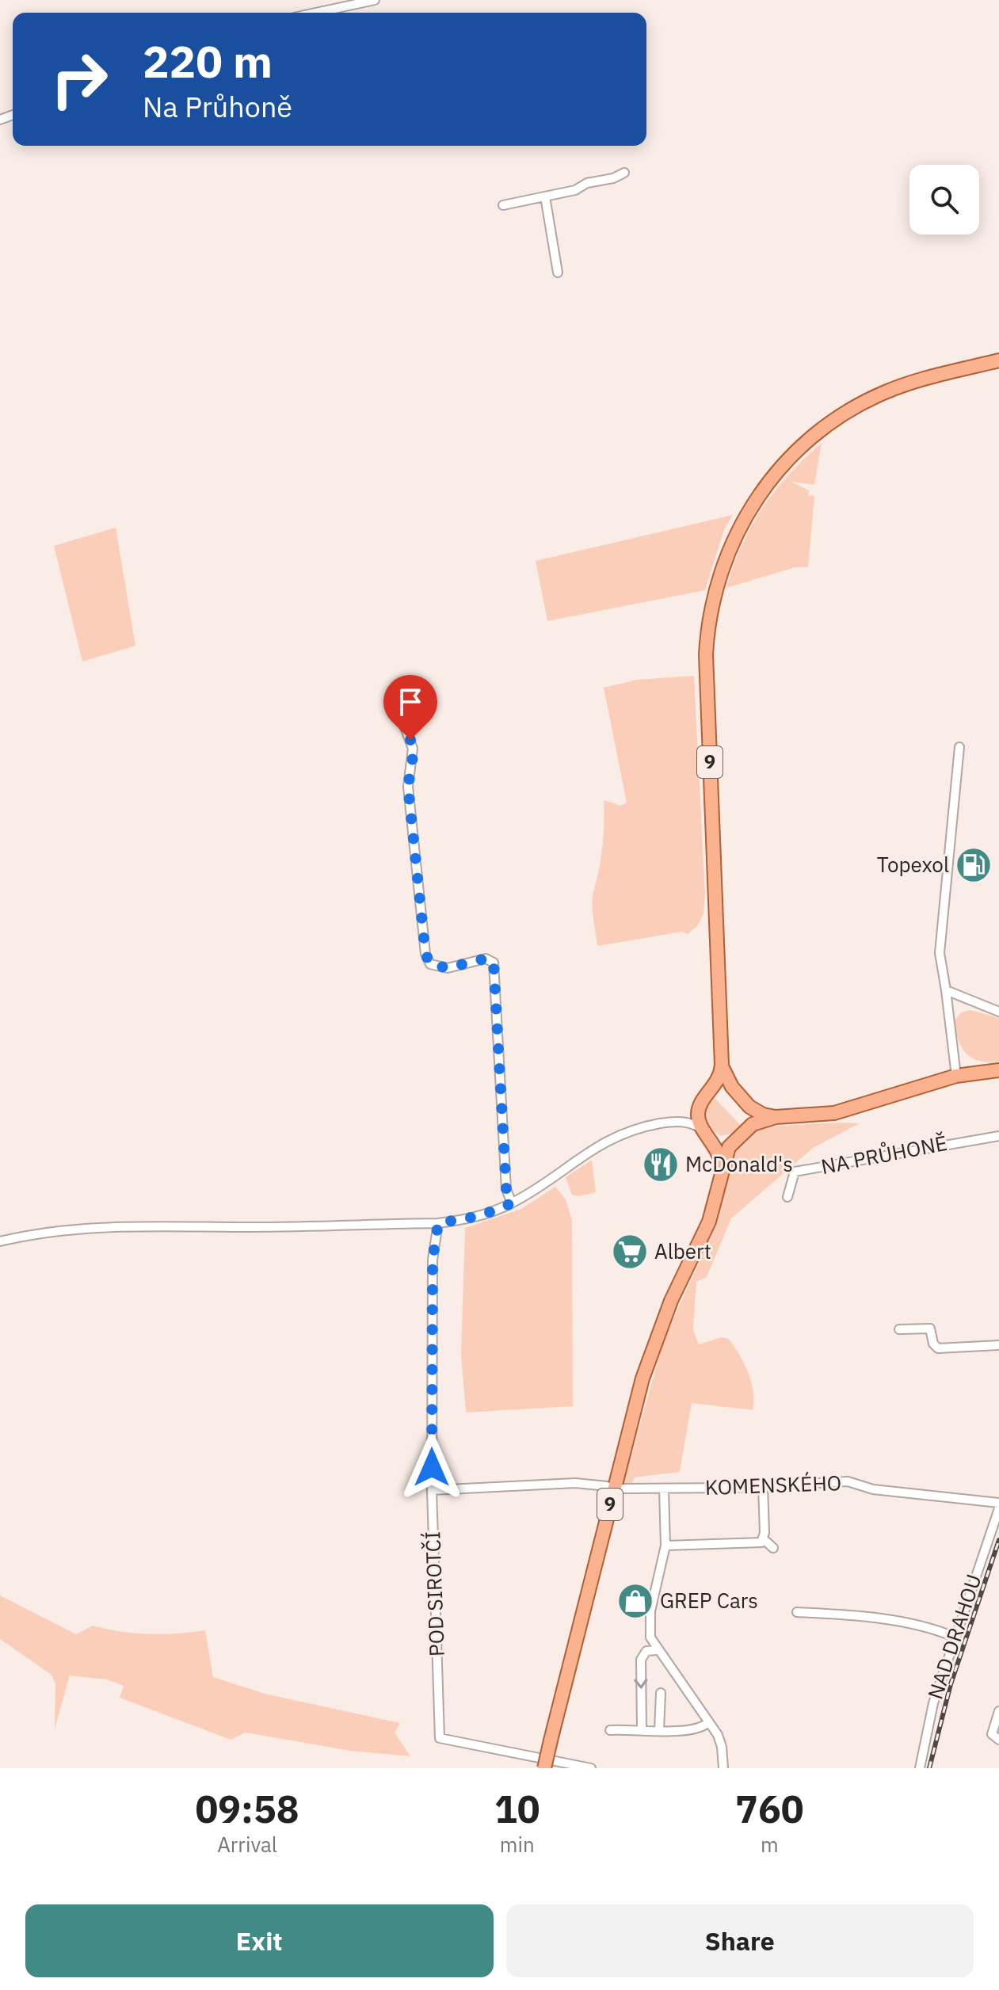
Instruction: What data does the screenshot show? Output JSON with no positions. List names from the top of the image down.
{
  "streets": {
    "main road": ["9"],
    "street": [
      "NA PRŮHONĚ",
      "KOMENSKÉHO",
      "POD SIROTČÍ",
      "NAD DRAHOU"
    ]
  },
  "places": {
    "fuel station": ["Topexol"],
    "restaurant": ["McDonald's"],
    "supermarket": ["Albert"],
    "shop": ["GREP Cars"]
  },
  "page": {
    "turn": ["220 m", "Na Průhoně"],
    "eta": [
      "09:58",
      "Arrival",
      "10",
      "min",
      "760",
      "m"
    ],
    "buttons": ["Exit", "Share"]
  }
}
